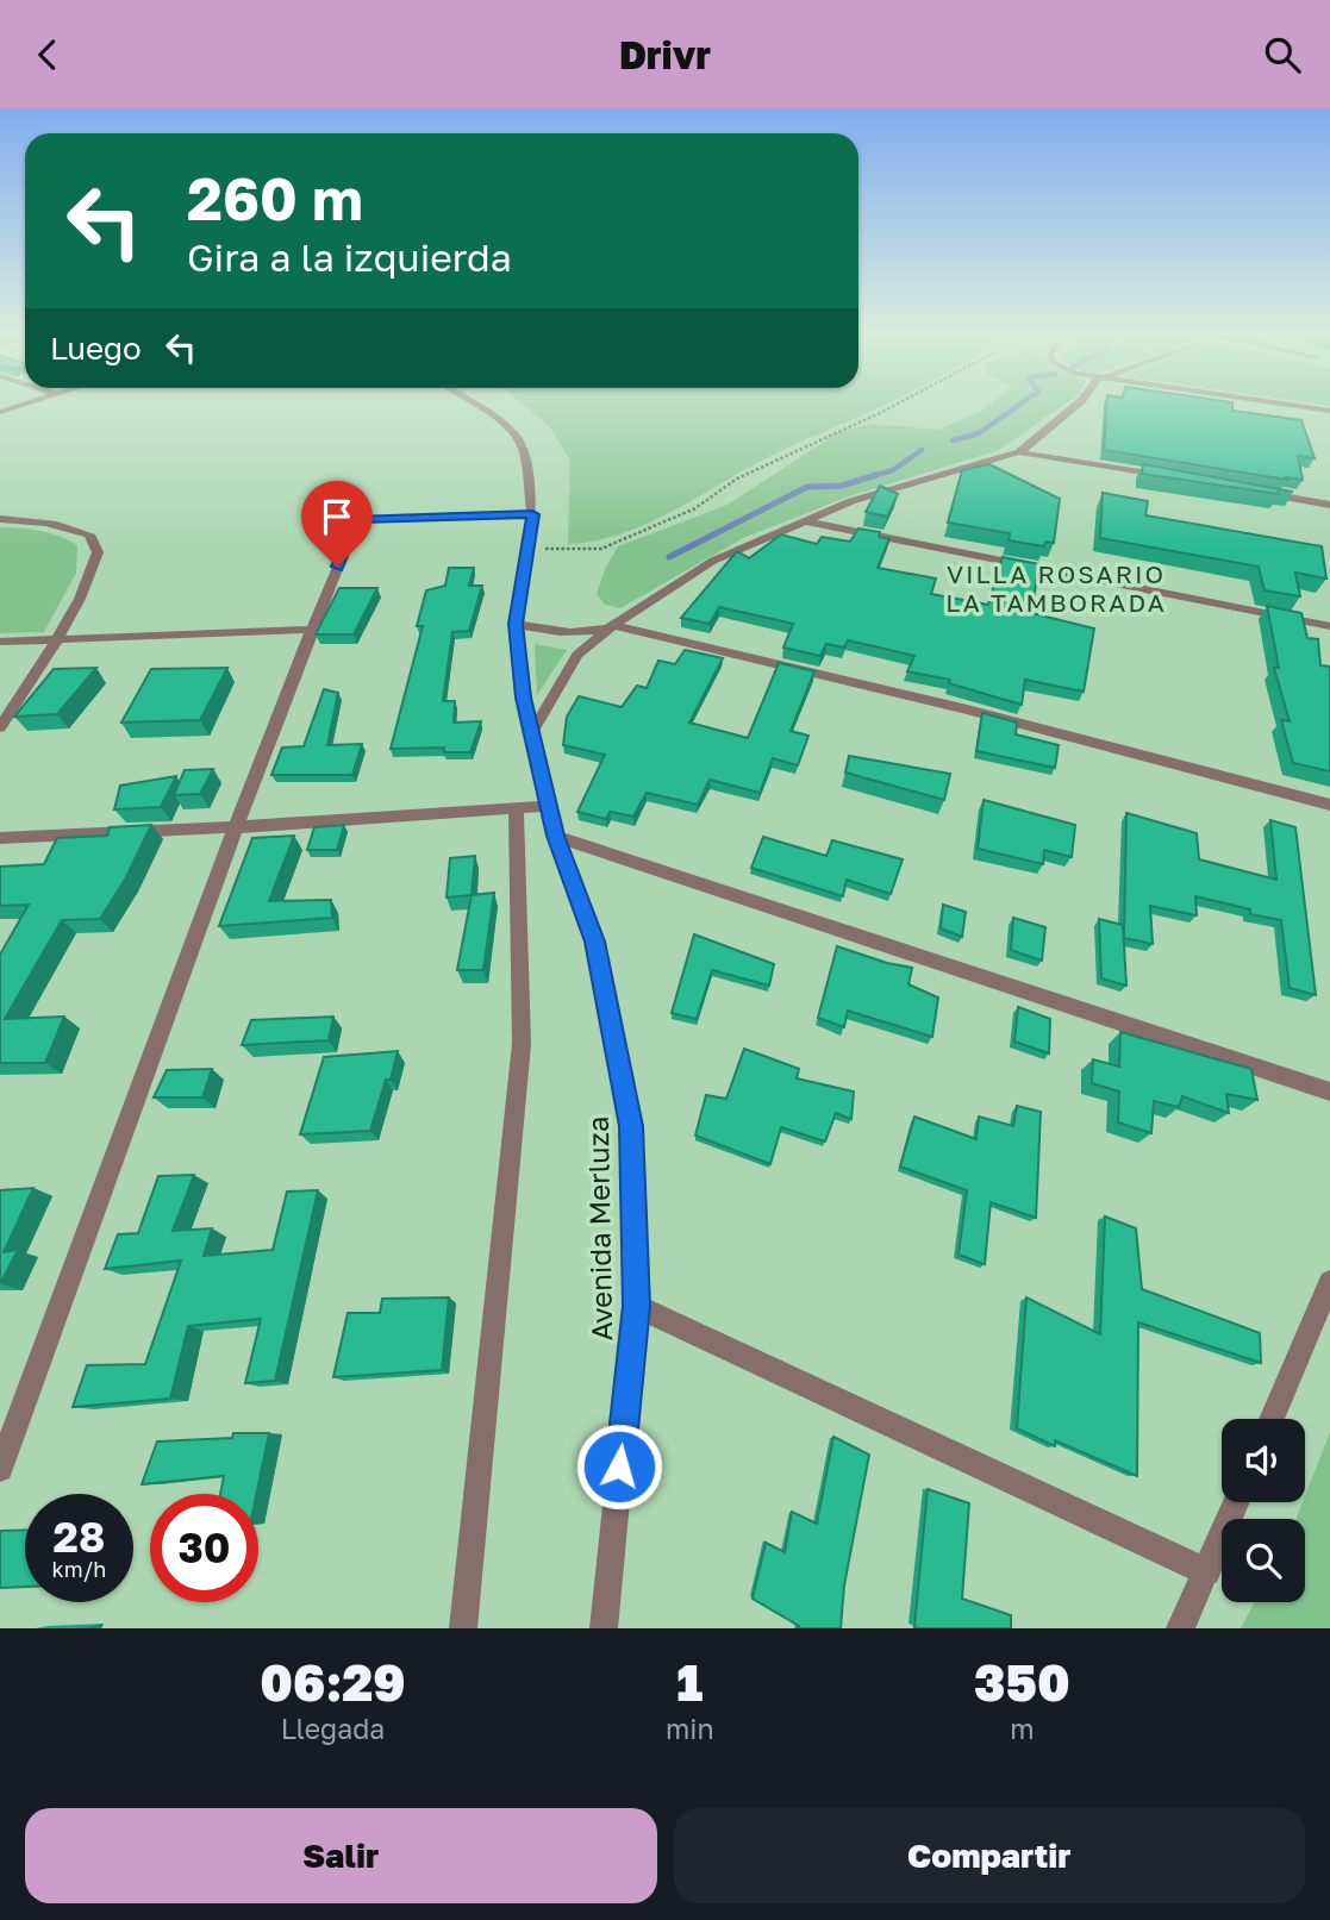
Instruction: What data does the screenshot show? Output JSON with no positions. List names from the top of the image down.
{
  "streets": {
    "street": ["Avenida Merluza"]
  },
  "districts": ["VILLA ROSARIO LA TAMBORADA"],
  "page": {
    "header": "Drivr",
    "turn": ["260 m", "Gira a la izquierda"],
    "then": "Luego",
    "speed": "28 km/h",
    "limit": "30",
    "eta": [
      "06:29",
      "Llegada",
      "1",
      "min",
      "350",
      "m"
    ],
    "buttons": ["Salir", "Compartir"]
  }
}
